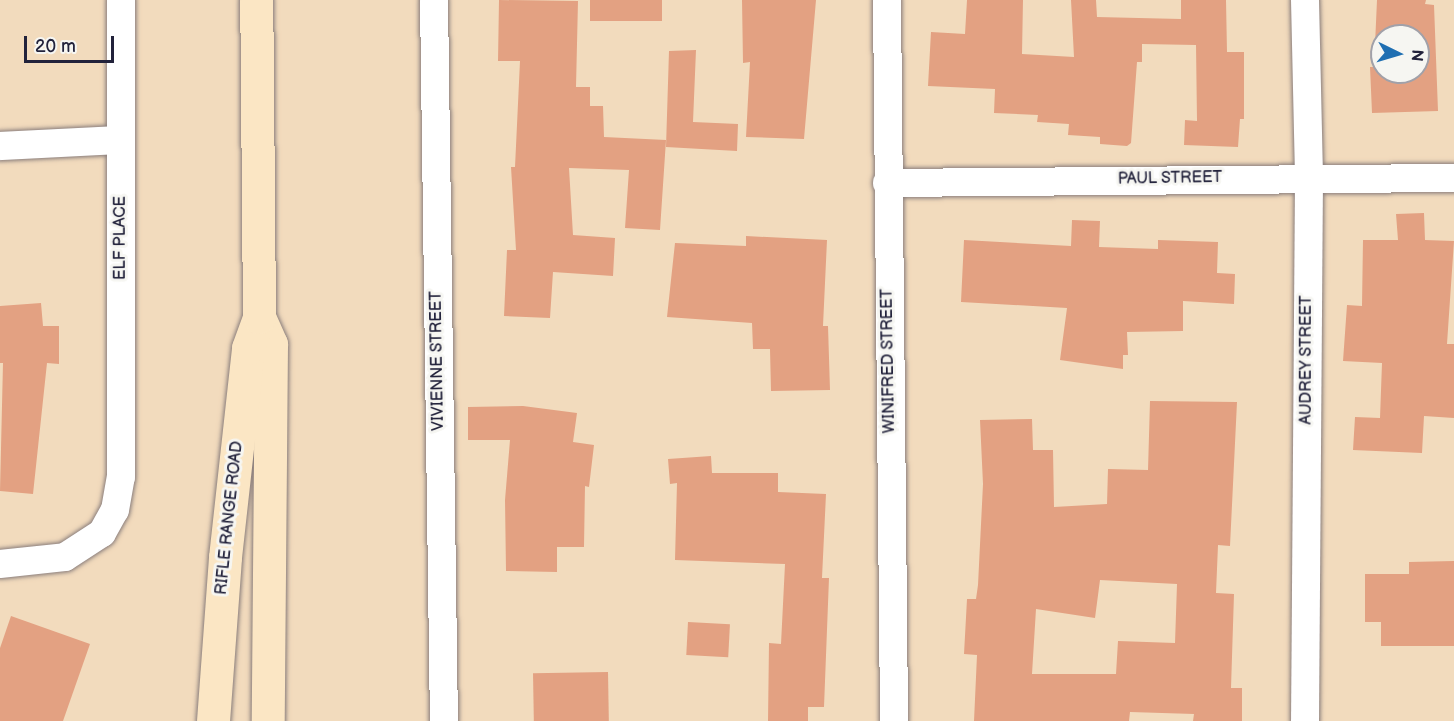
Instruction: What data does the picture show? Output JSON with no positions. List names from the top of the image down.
{
  "streets": {
    "main road": ["RIFLE RANGE ROAD"],
    "street": [
      "PAUL STREET",
      "ELF PLACE",
      "AUDREY STREET",
      "VIVIENNE STREET",
      "WINIFRED STREET"
    ]
  },
  "crossings": [
    ["PAUL STREET", "AUDREY STREET"],
    ["PAUL STREET", "WINIFRED STREET"]
  ],
  "scale_bar": "20 m",
  "north": "right"
}
